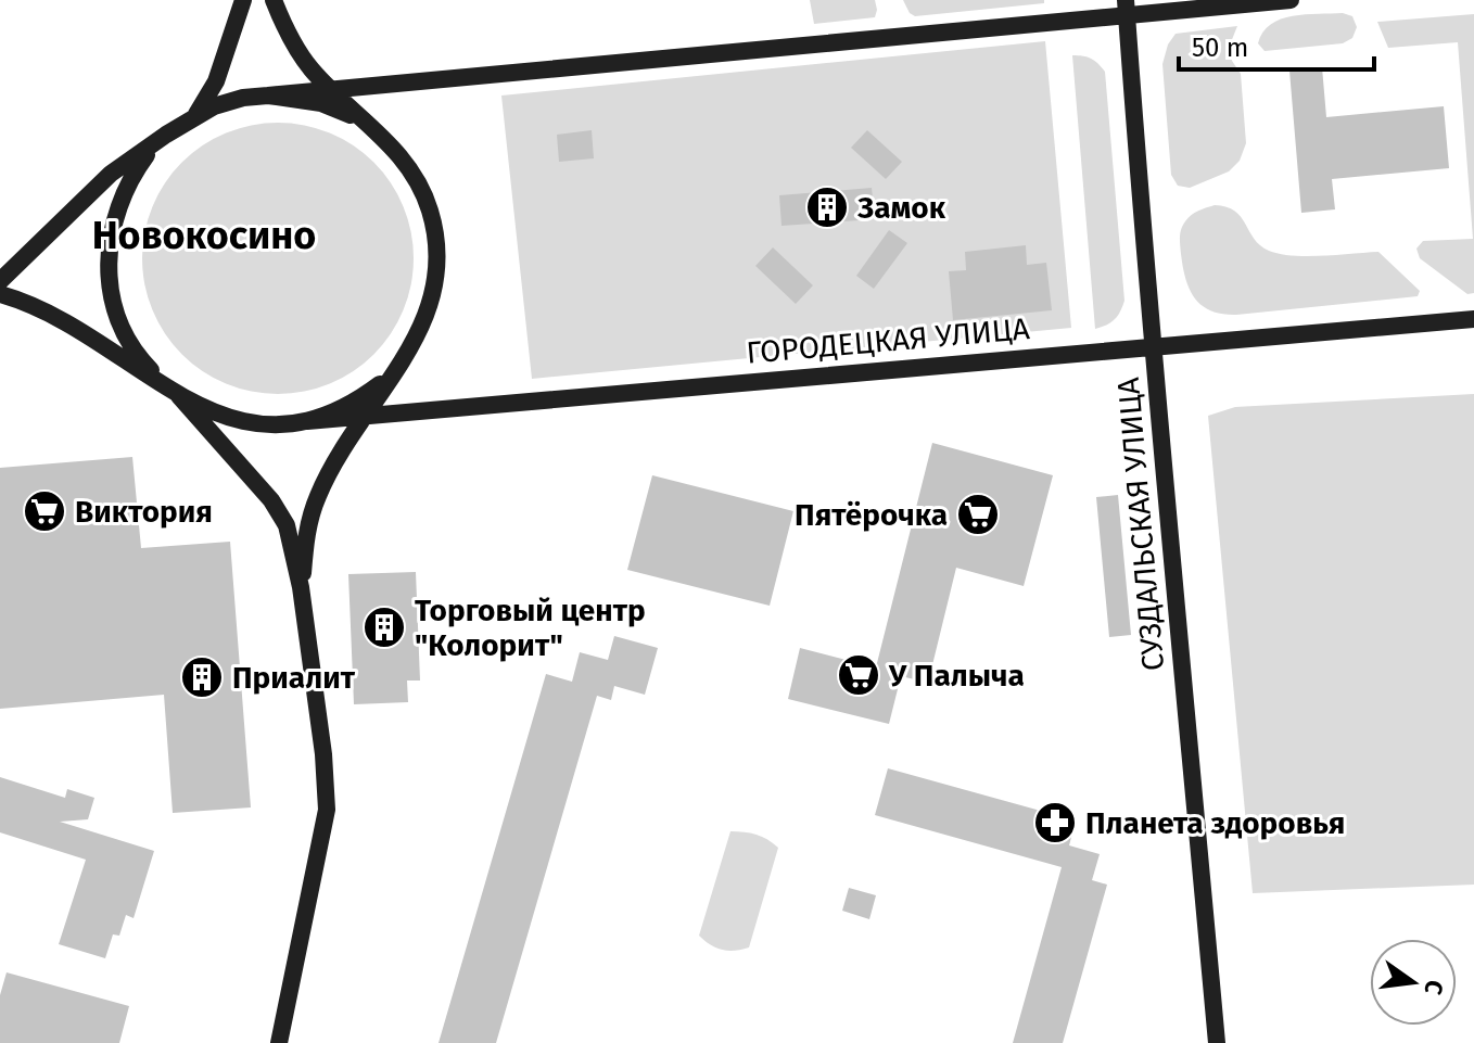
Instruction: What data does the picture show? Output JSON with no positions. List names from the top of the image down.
{
  "streets": {
    "street": ["ГОРОДЕЦКАЯ УЛИЦА", "СУЗДАЛЬСКАЯ УЛИЦА"]
  },
  "crossings": [
    ["ГОРОДЕЦКАЯ УЛИЦА", "СУЗДАЛЬСКАЯ УЛИЦА"]
  ],
  "districts": ["Новокосино"],
  "places": {
    "building": ["Замок", "Торговый центр \"Колорит\"", "Приалит"],
    "supermarket": ["Виктория", "Пятёрочка", "У Палыча"],
    "pharmacy": ["Планета здоровья"]
  },
  "scale_bar": "50 m",
  "north": "right"
}
